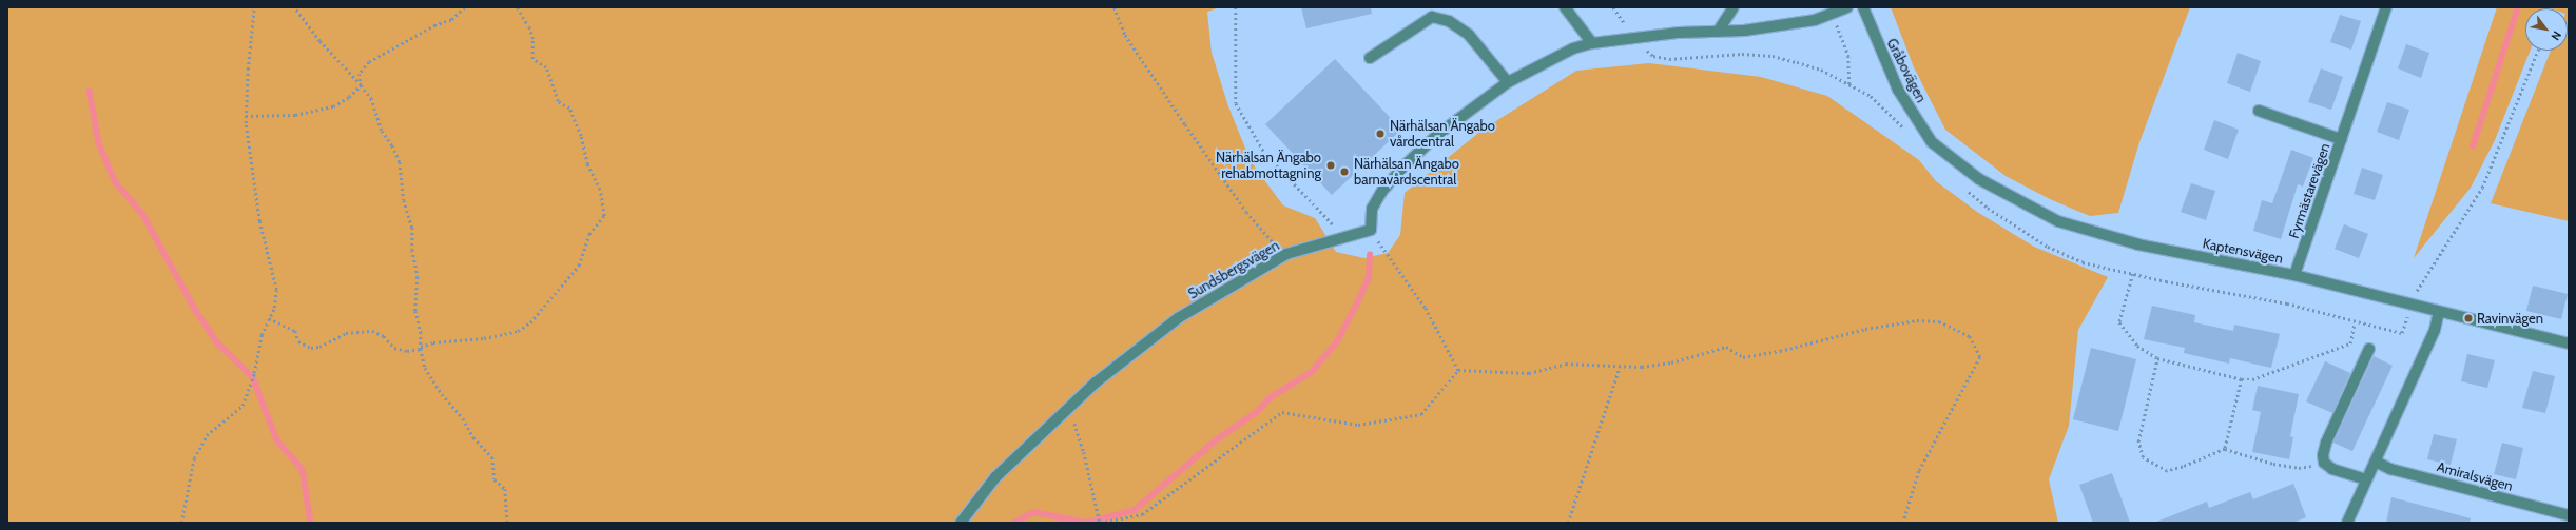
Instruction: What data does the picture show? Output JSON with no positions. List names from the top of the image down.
{
  "streets": {
    "street": [
      "Gråbovägen",
      "Fyrmästarevägen",
      "Kaptensvägen",
      "Sundsbergsvägen",
      "Amiralsvägen"
    ]
  },
  "crossings": [
    ["Gråbovägen", "Kaptensvägen"],
    ["Fyrmästarevägen", "Kaptensvägen"]
  ],
  "places": [
    "Närhälsan Ängabo vårdcentral",
    "Närhälsan Ängabo rehabmottagning",
    "Närhälsan Ängabo barnavårdscentral",
    "Ravinvägen"
  ],
  "north": "bottom right"
}
